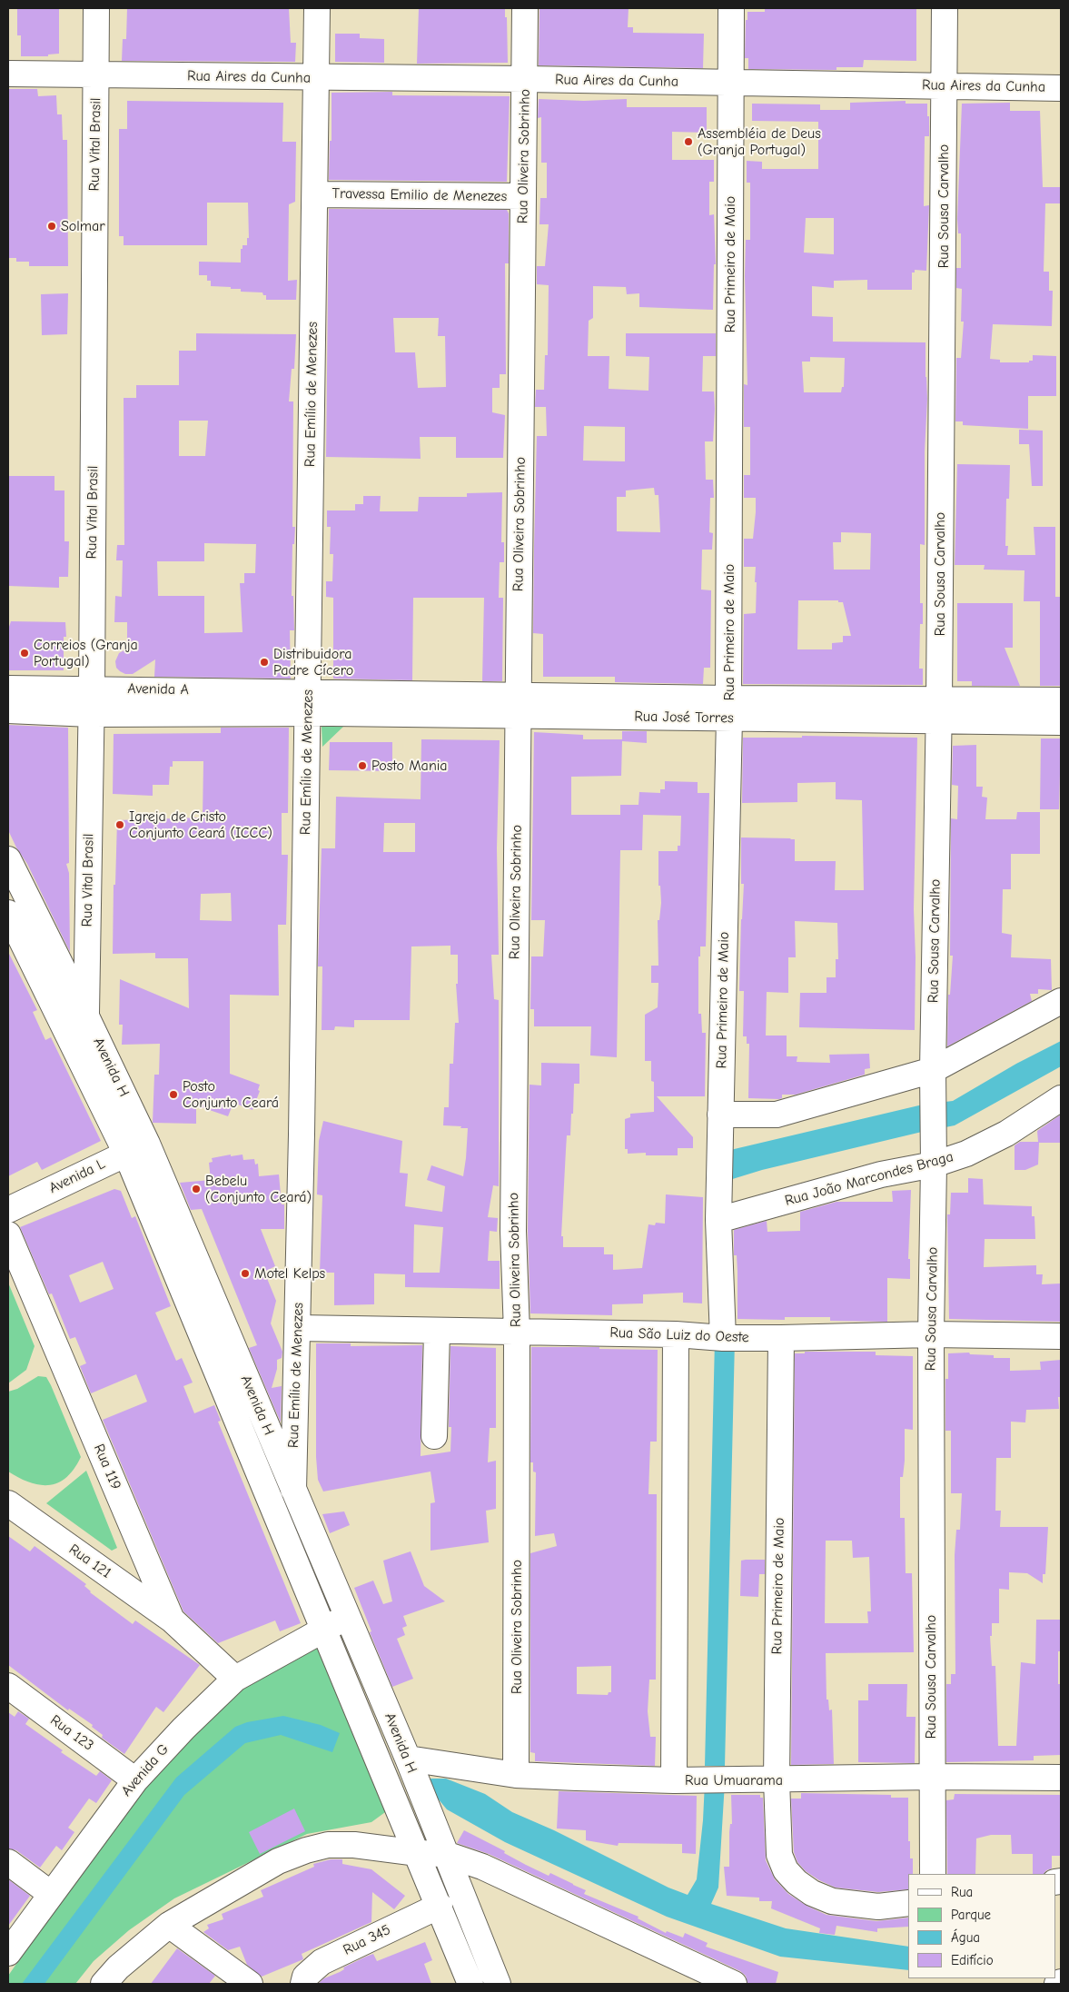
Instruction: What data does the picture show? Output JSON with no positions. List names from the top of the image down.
{
  "streets": {
    "street": [
      "Rua Aires da Cunha",
      "Rua Vital Brasil",
      "Rua Oliveira Sobrinho",
      "Travessa Emilio de Menezes",
      "Rua Sousa Carvalho",
      "Rua Primeiro de Maio",
      "Rua Emílio de Menezes",
      "Avenida A",
      "Rua José Torres",
      "Avenida H",
      "Avenida L",
      "Rua João Marcondes Braga",
      "Rua São Luiz do Oeste",
      "Rua 119",
      "Rua 121",
      "Rua 123",
      "Avenida G",
      "Rua Umuarama",
      "Rua 345"
    ]
  },
  "crossings": [
    ["Rua Aires da Cunha", "Rua Vital Brasil"],
    ["Rua Aires da Cunha", "Rua Oliveira Sobrinho"],
    ["Rua Aires da Cunha", "Rua Sousa Carvalho"],
    ["Rua Aires da Cunha", "Rua Primeiro de Maio"],
    ["Rua Aires da Cunha", "Rua Emílio de Menezes"],
    ["Rua Vital Brasil", "Avenida A"],
    ["Rua Vital Brasil", "Avenida H"],
    ["Rua Oliveira Sobrinho", "Travessa Emilio de Menezes"],
    ["Rua Oliveira Sobrinho", "Rua José Torres"],
    ["Rua Oliveira Sobrinho", "Rua São Luiz do Oeste"],
    ["Rua Oliveira Sobrinho", "Rua Umuarama"],
    ["Travessa Emilio de Menezes", "Rua Emílio de Menezes"],
    ["Rua Sousa Carvalho", "Rua José Torres"],
    ["Rua Sousa Carvalho", "Rua João Marcondes Braga"],
    ["Rua Sousa Carvalho", "Rua São Luiz do Oeste"],
    ["Rua Sousa Carvalho", "Rua Umuarama"],
    ["Rua Primeiro de Maio", "Rua José Torres"],
    ["Rua Primeiro de Maio", "Rua João Marcondes Braga"],
    ["Rua Primeiro de Maio", "Rua São Luiz do Oeste"],
    ["Rua Primeiro de Maio", "Rua Umuarama"],
    ["Rua Emílio de Menezes", "Avenida A"],
    ["Rua Emílio de Menezes", "Rua José Torres"],
    ["Rua Emílio de Menezes", "Avenida H"],
    ["Rua Emílio de Menezes", "Rua São Luiz do Oeste"],
    ["Avenida A", "Rua José Torres"],
    ["Avenida H", "Avenida L"],
    ["Avenida H", "Avenida G"],
    ["Avenida H", "Rua Umuarama"],
    ["Avenida H", "Rua 345"],
    ["Rua 119", "Rua 121"],
    ["Rua 119", "Avenida G"],
    ["Rua 123", "Avenida G"]
  ],
  "places": [
    "Assembléia de Deus (Granja Portugal)",
    "Solmar",
    "Correios (Granja Portugal)",
    "Distribuidora Padre Cícero",
    "Posto Mania",
    "Igreja de Cristo Conjunto Ceará (ICCC)",
    "Posto Conjunto Ceará",
    "Bebelu (Conjunto Ceará)",
    "Motel Kelps"
  ],
  "legend": [
    "Rua",
    "Parque",
    "Água",
    "Edifício"
  ]
}
